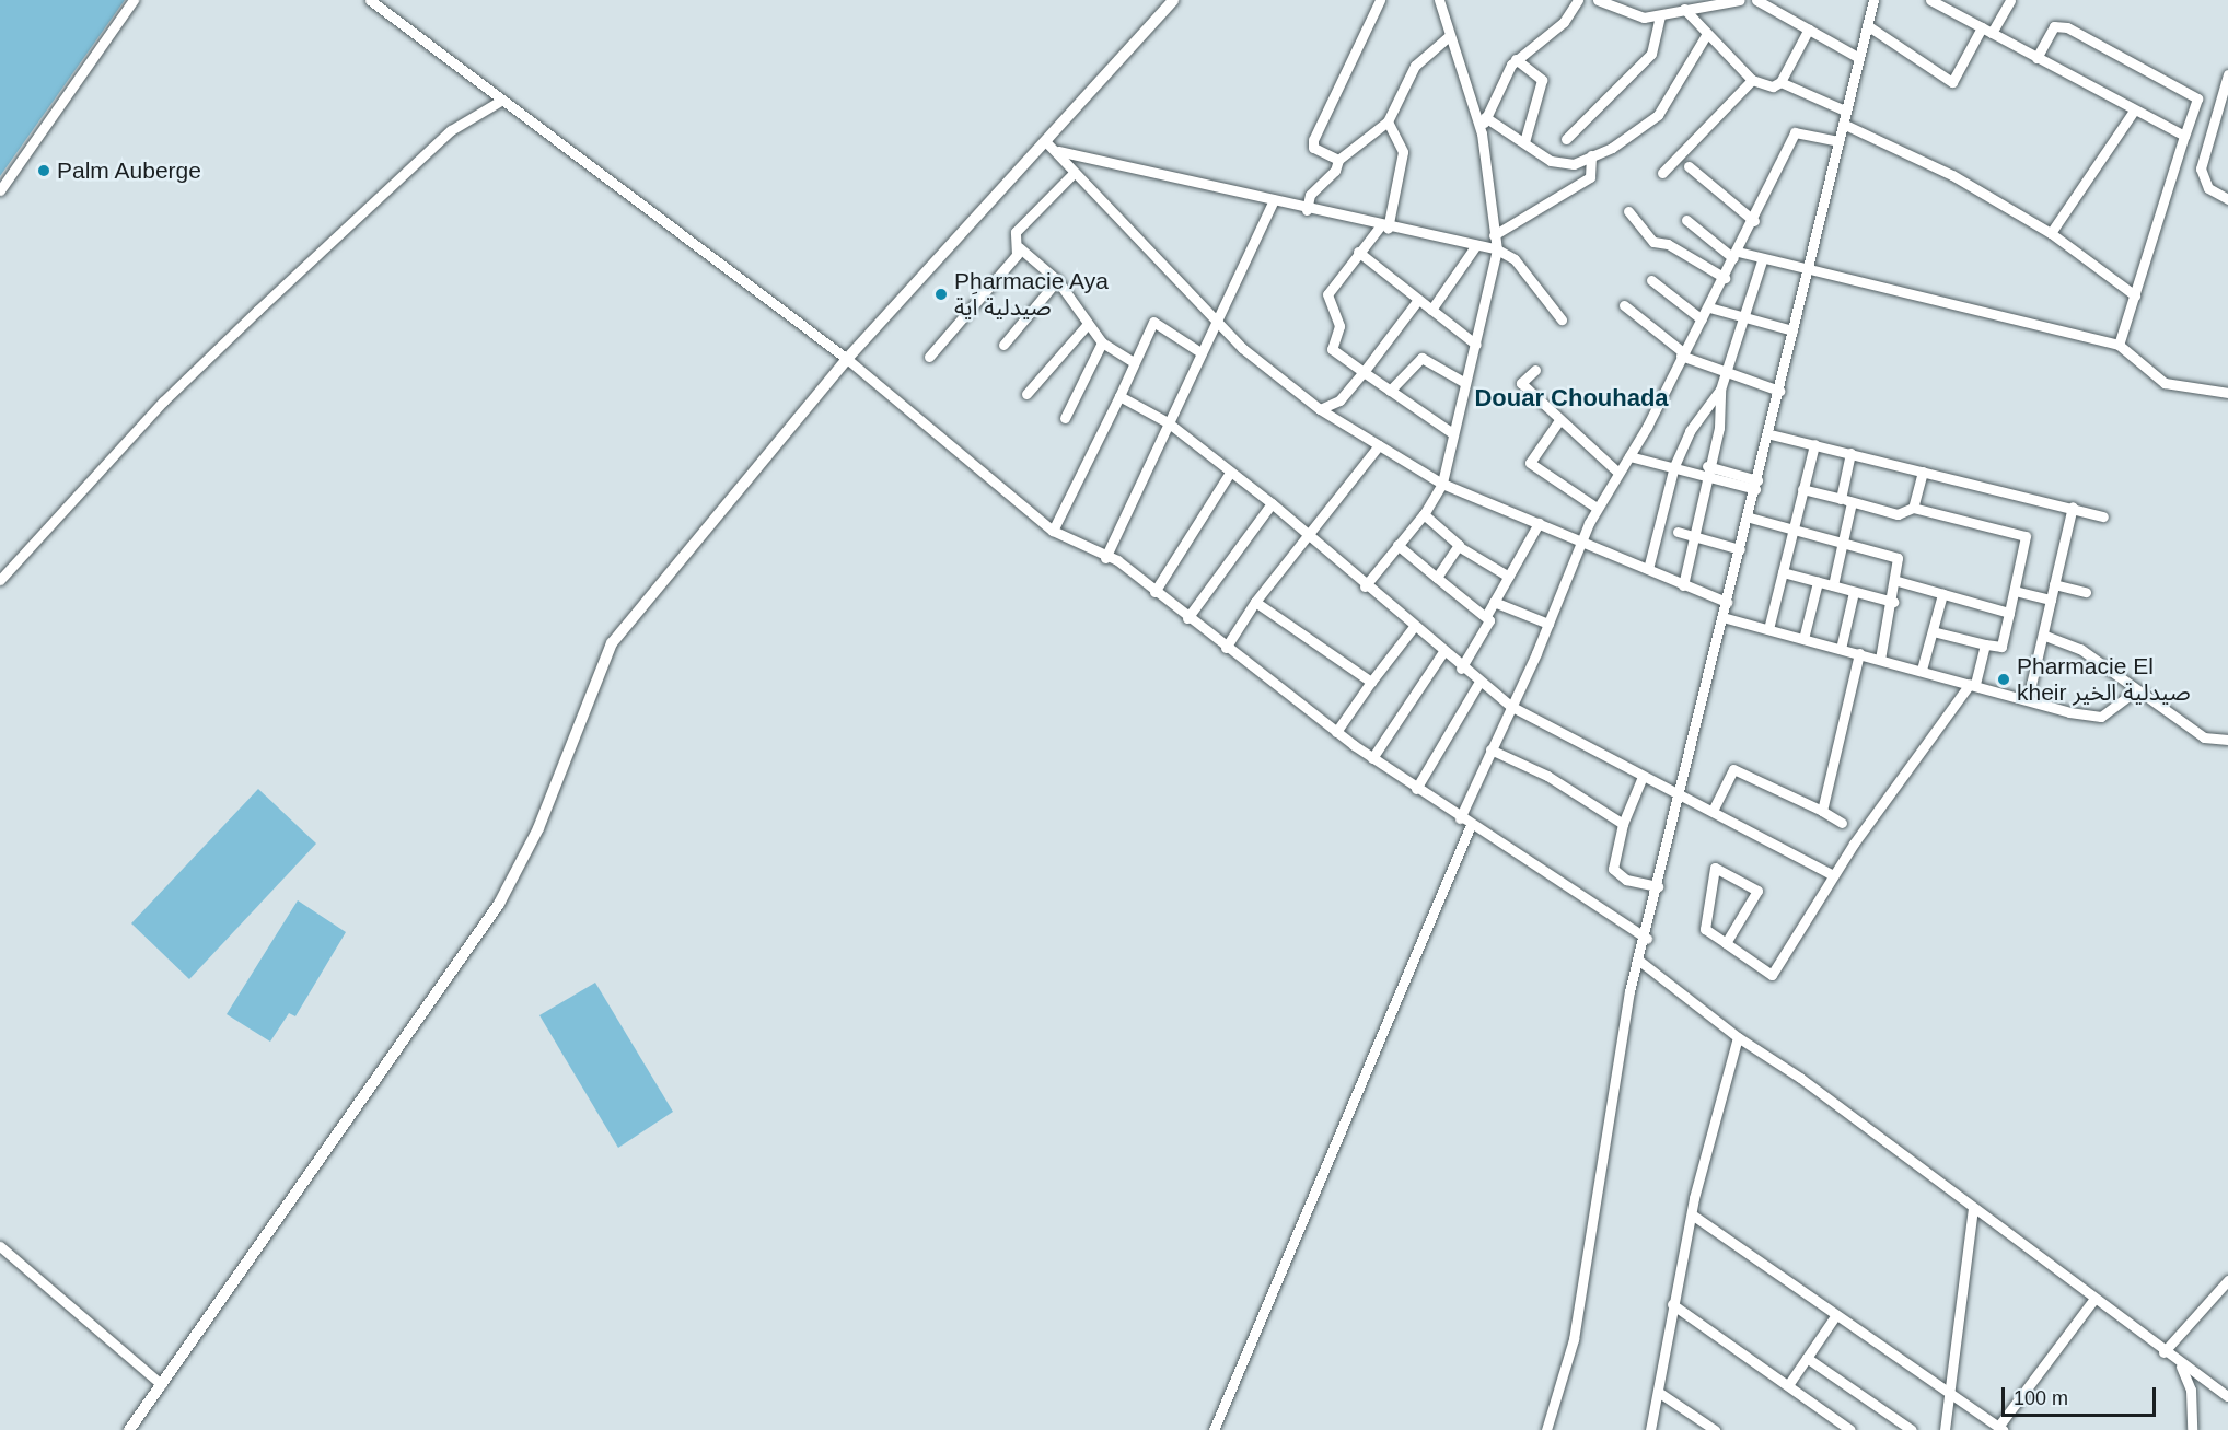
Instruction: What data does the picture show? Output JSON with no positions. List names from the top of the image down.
{
  "districts": ["Douar Chouhada"],
  "places": ["Palm Auberge", "Pharmacie Aya صيدلية اَية", "Pharmacie El kheir صيدلية الخير"],
  "scale_bar": "100 m"
}
